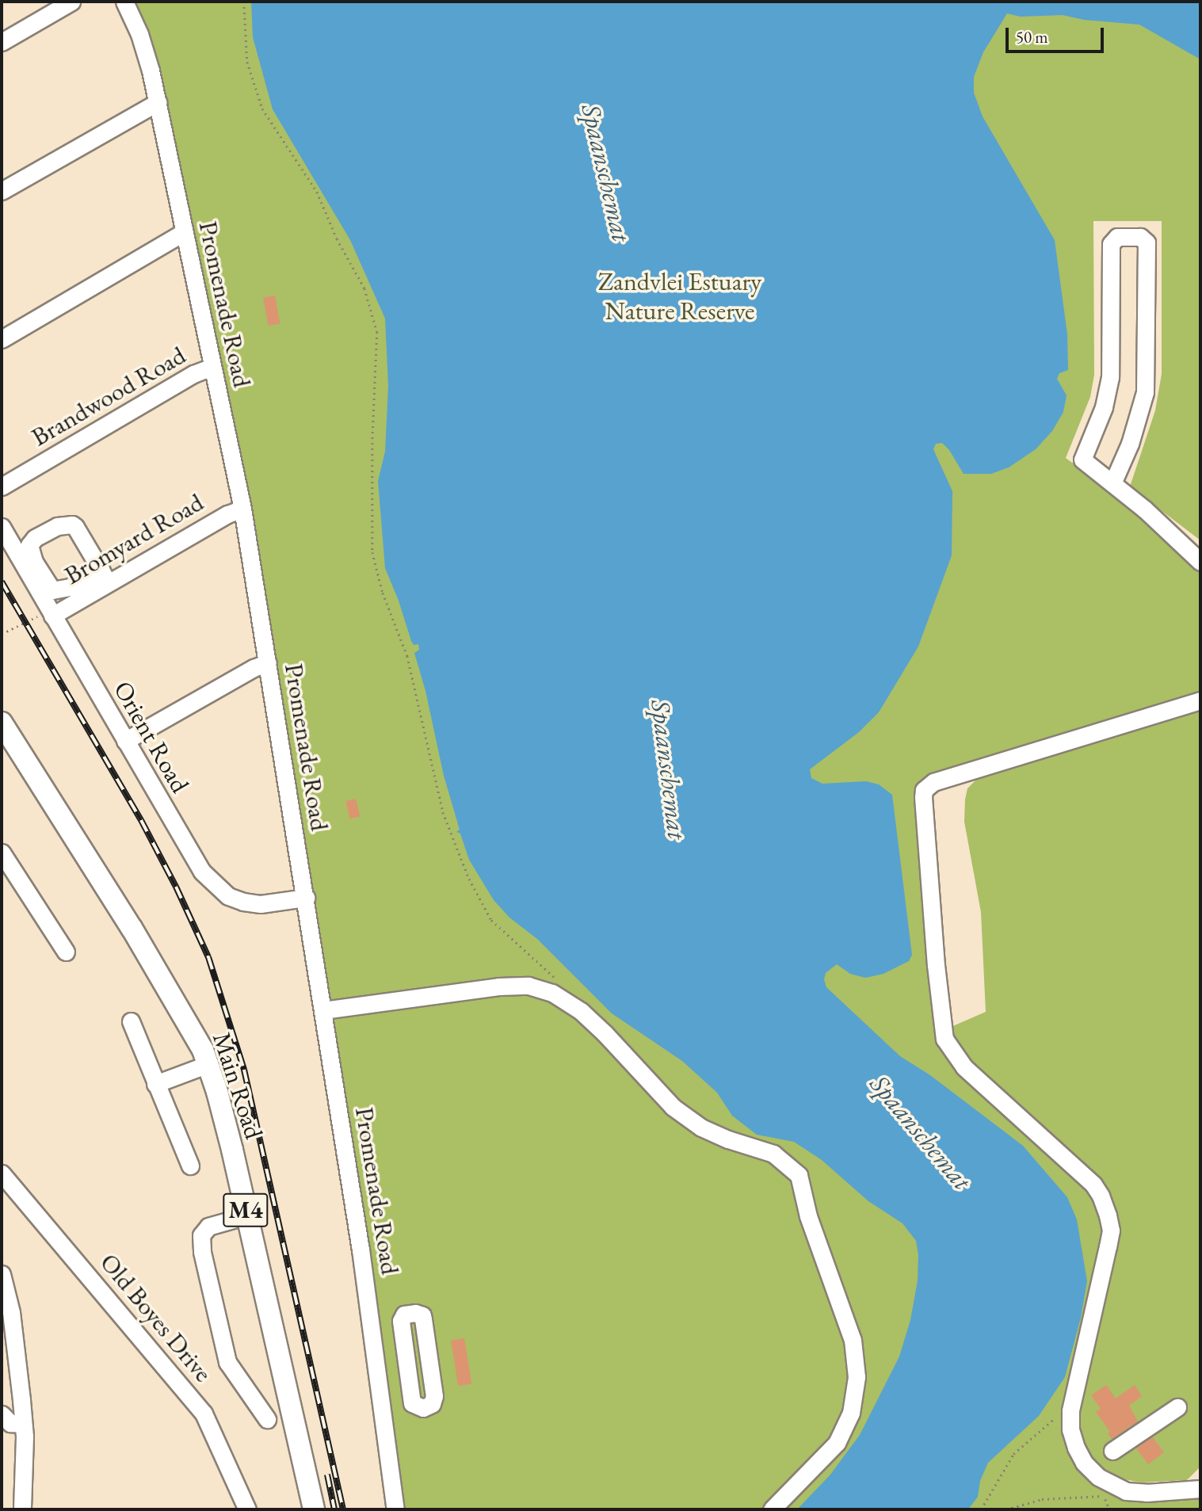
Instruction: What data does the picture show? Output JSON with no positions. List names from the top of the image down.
{
  "streets": {
    "main road": ["Main Road", "M4"],
    "street": [
      "Promenade Road",
      "Brandwood Road",
      "Bromyard Road",
      "Orient Road",
      "Old Boyes Drive"
    ]
  },
  "crossings": [
    ["Promenade Road", "Brandwood Road"],
    ["Promenade Road", "Bromyard Road"],
    ["Promenade Road", "Orient Road"],
    ["Bromyard Road", "Orient Road"]
  ],
  "water": ["Spaanschemat"],
  "parks": ["Zandvlei Estuary Nature Reserve"],
  "scale_bar": "50 m"
}
